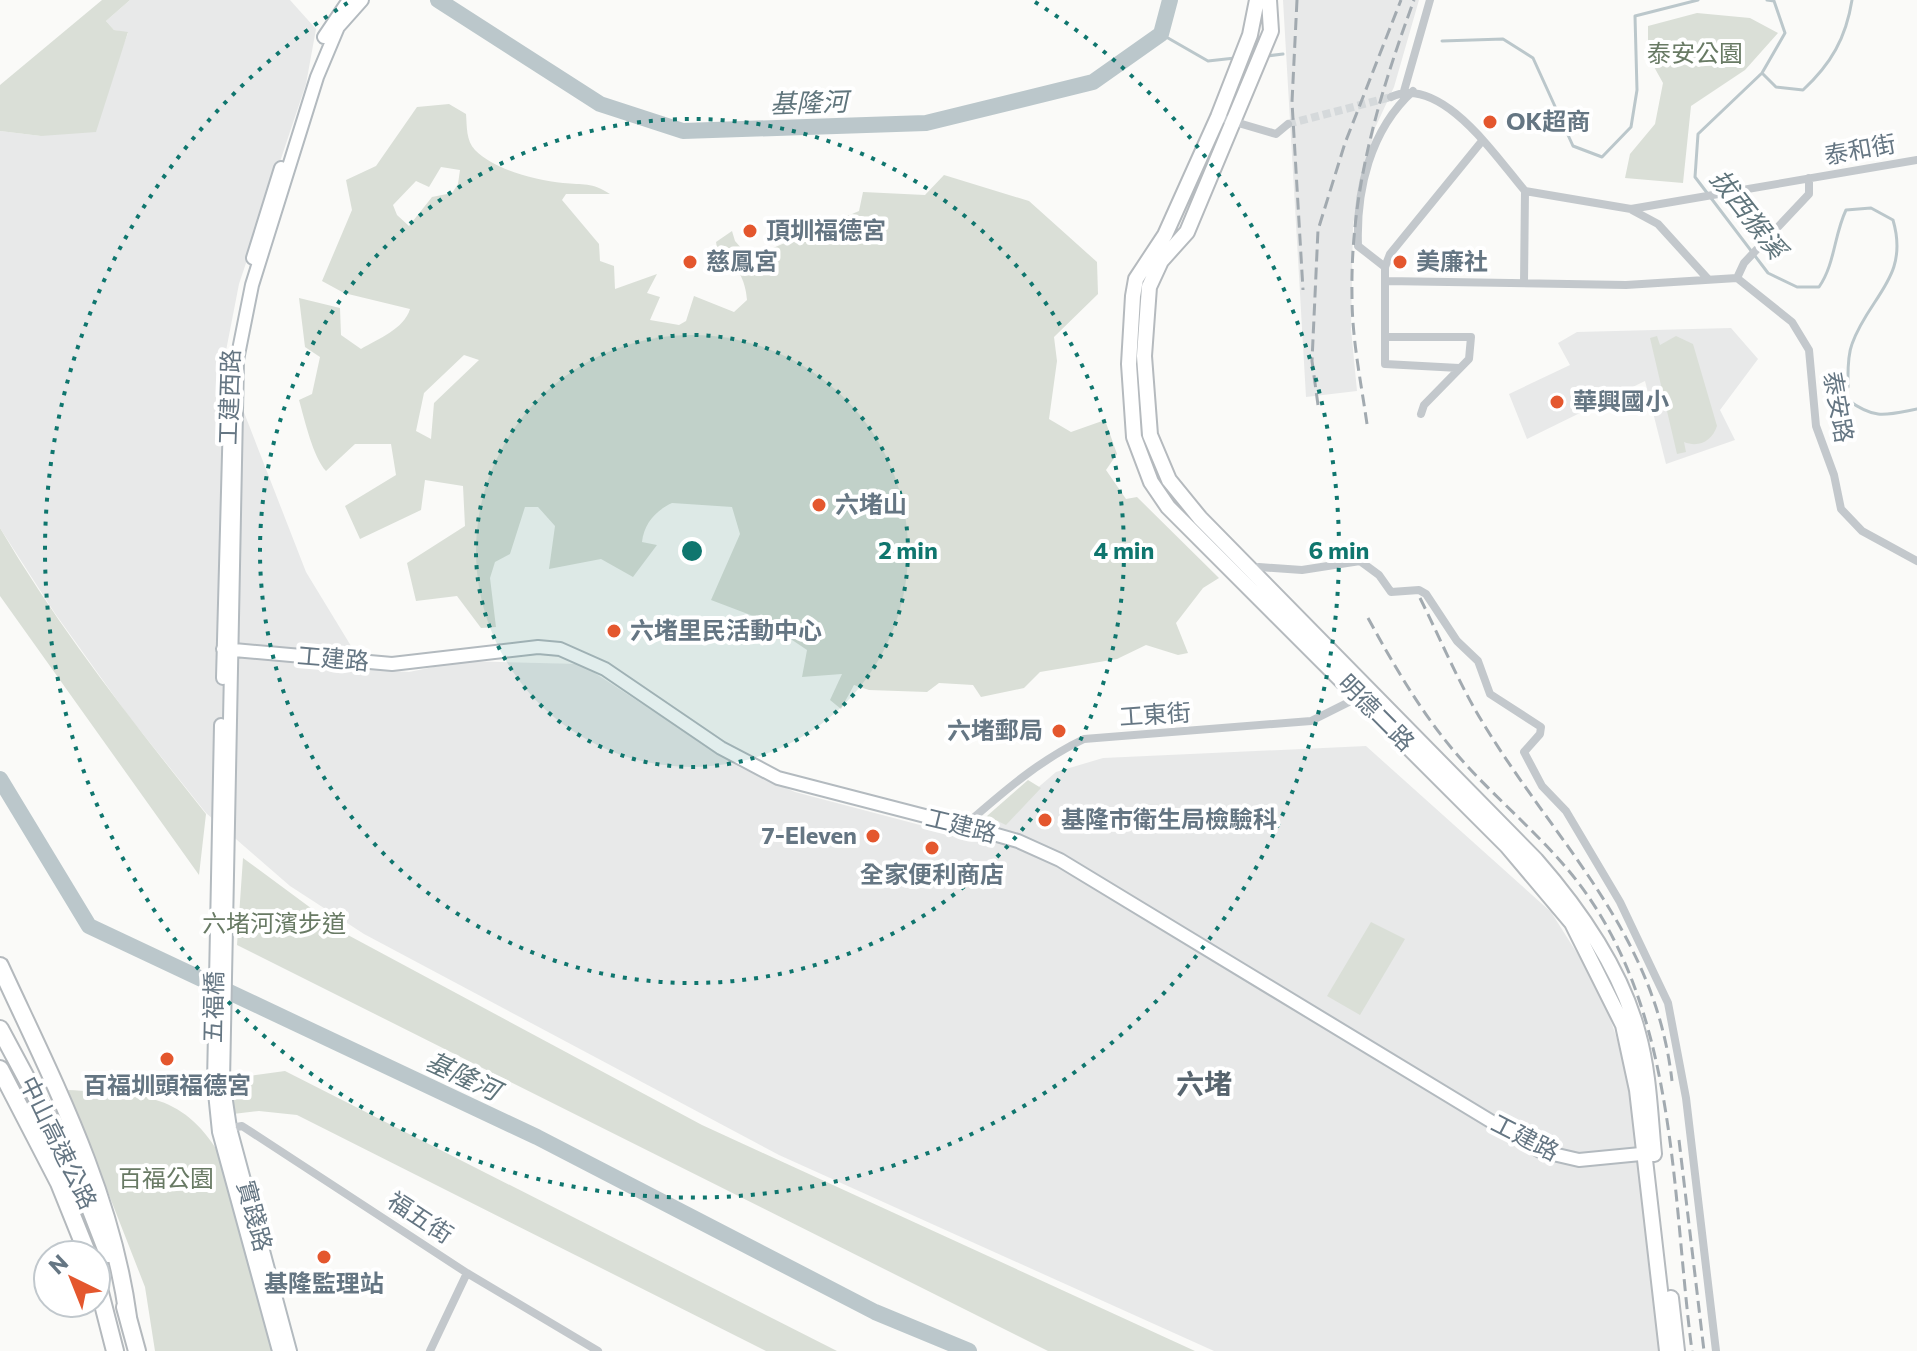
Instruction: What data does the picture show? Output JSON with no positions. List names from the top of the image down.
{
  "streets": {
    "highway": ["中山高速公路"],
    "main road": ["明德二路"],
    "street": [
      "泰和街",
      "工建西路",
      "泰安路",
      "工建路",
      "工東街",
      "五福橋",
      "實踐路",
      "福五街"
    ]
  },
  "crossings": [
    ["工建西路", "工建路"],
    ["工建西路", "五福橋"],
    ["工建路", "明德二路"],
    ["工建路", "工東街"],
    ["明德二路", "工東街"],
    ["五福橋", "實踐路"],
    ["實踐路", "福五街"]
  ],
  "districts": ["六堵"],
  "water": ["基隆河", "拔西猴溪"],
  "parks": ["泰安公園", "六堵河濱步道", "百福公園"],
  "places": [
    "OK超商",
    "頂圳福德宮",
    "慈鳳宮",
    "美廉社",
    "華興國小",
    "六堵山",
    "六堵里民活動中心",
    "六堵郵局",
    "基隆市衛生局檢驗科",
    "7-Eleven",
    "全家便利商店",
    "百福圳頭福德宮",
    "基隆監理站"
  ],
  "north": "top left",
  "rings": ["2 min", "4 min", "6 min"]
}
